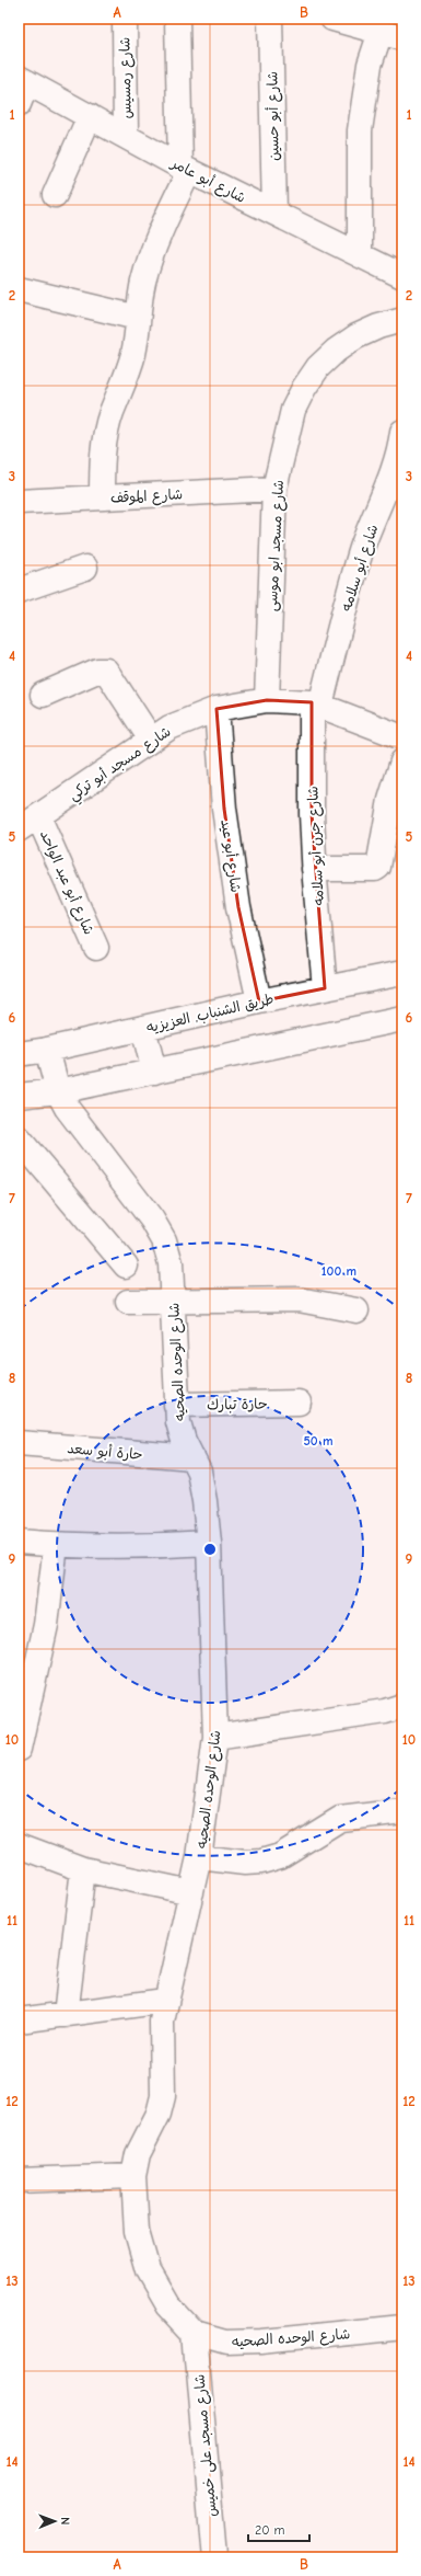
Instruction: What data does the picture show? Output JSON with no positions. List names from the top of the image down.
{
  "streets": {
    "street": [
      "شارع رمسيس",
      "شارع أبو حسين",
      "شارع أبو عامر",
      "شارع الموقف",
      "شارع مسجد ابو موسى",
      "شارع أبو سلامه",
      "شارع مسجد أبو تركي",
      "شارع جرن أبو سلامه",
      "شارع أبو عيد",
      "شارع أبو عبد الواحد",
      "طريق الشنباب, العزيزيه",
      "شارع الوحده الصحيه",
      "حارة تبارك",
      "حارة أبو سعد",
      "شارع مسجد على خميس"
    ]
  },
  "crossings": [
    ["شارع رمسيس", "شارع أبو عامر"],
    ["شارع أبو حسين", "شارع أبو عامر"],
    ["شارع الموقف", "شارع مسجد ابو موسى"],
    ["شارع مسجد ابو موسى", "شارع مسجد أبو تركي"],
    ["شارع أبو سلامه", "شارع مسجد أبو تركي"],
    ["شارع أبو سلامه", "شارع جرن أبو سلامه"],
    ["شارع مسجد أبو تركي", "شارع جرن أبو سلامه"],
    ["شارع مسجد أبو تركي", "شارع أبو عيد"],
    ["شارع مسجد أبو تركي", "شارع أبو عبد الواحد"],
    ["شارع جرن أبو سلامه", "طريق الشنباب, العزيزيه"],
    ["شارع أبو عيد", "طريق الشنباب, العزيزيه"],
    ["طريق الشنباب, العزيزيه", "شارع الوحده الصحيه"],
    ["شارع الوحده الصحيه", "حارة تبارك"],
    ["شارع الوحده الصحيه", "حارة أبو سعد"],
    ["شارع الوحده الصحيه", "شارع مسجد على خميس"]
  ],
  "scale_bar": "20 m",
  "north": "right",
  "grid": {
    "columns": ["A", "B"],
    "rows": [
      "1",
      "2",
      "3",
      "4",
      "5",
      "6",
      "7",
      "8",
      "9",
      "10",
      "11",
      "12",
      "13",
      "14"
    ]
  },
  "rings": ["100 m", "50 m"]
}
